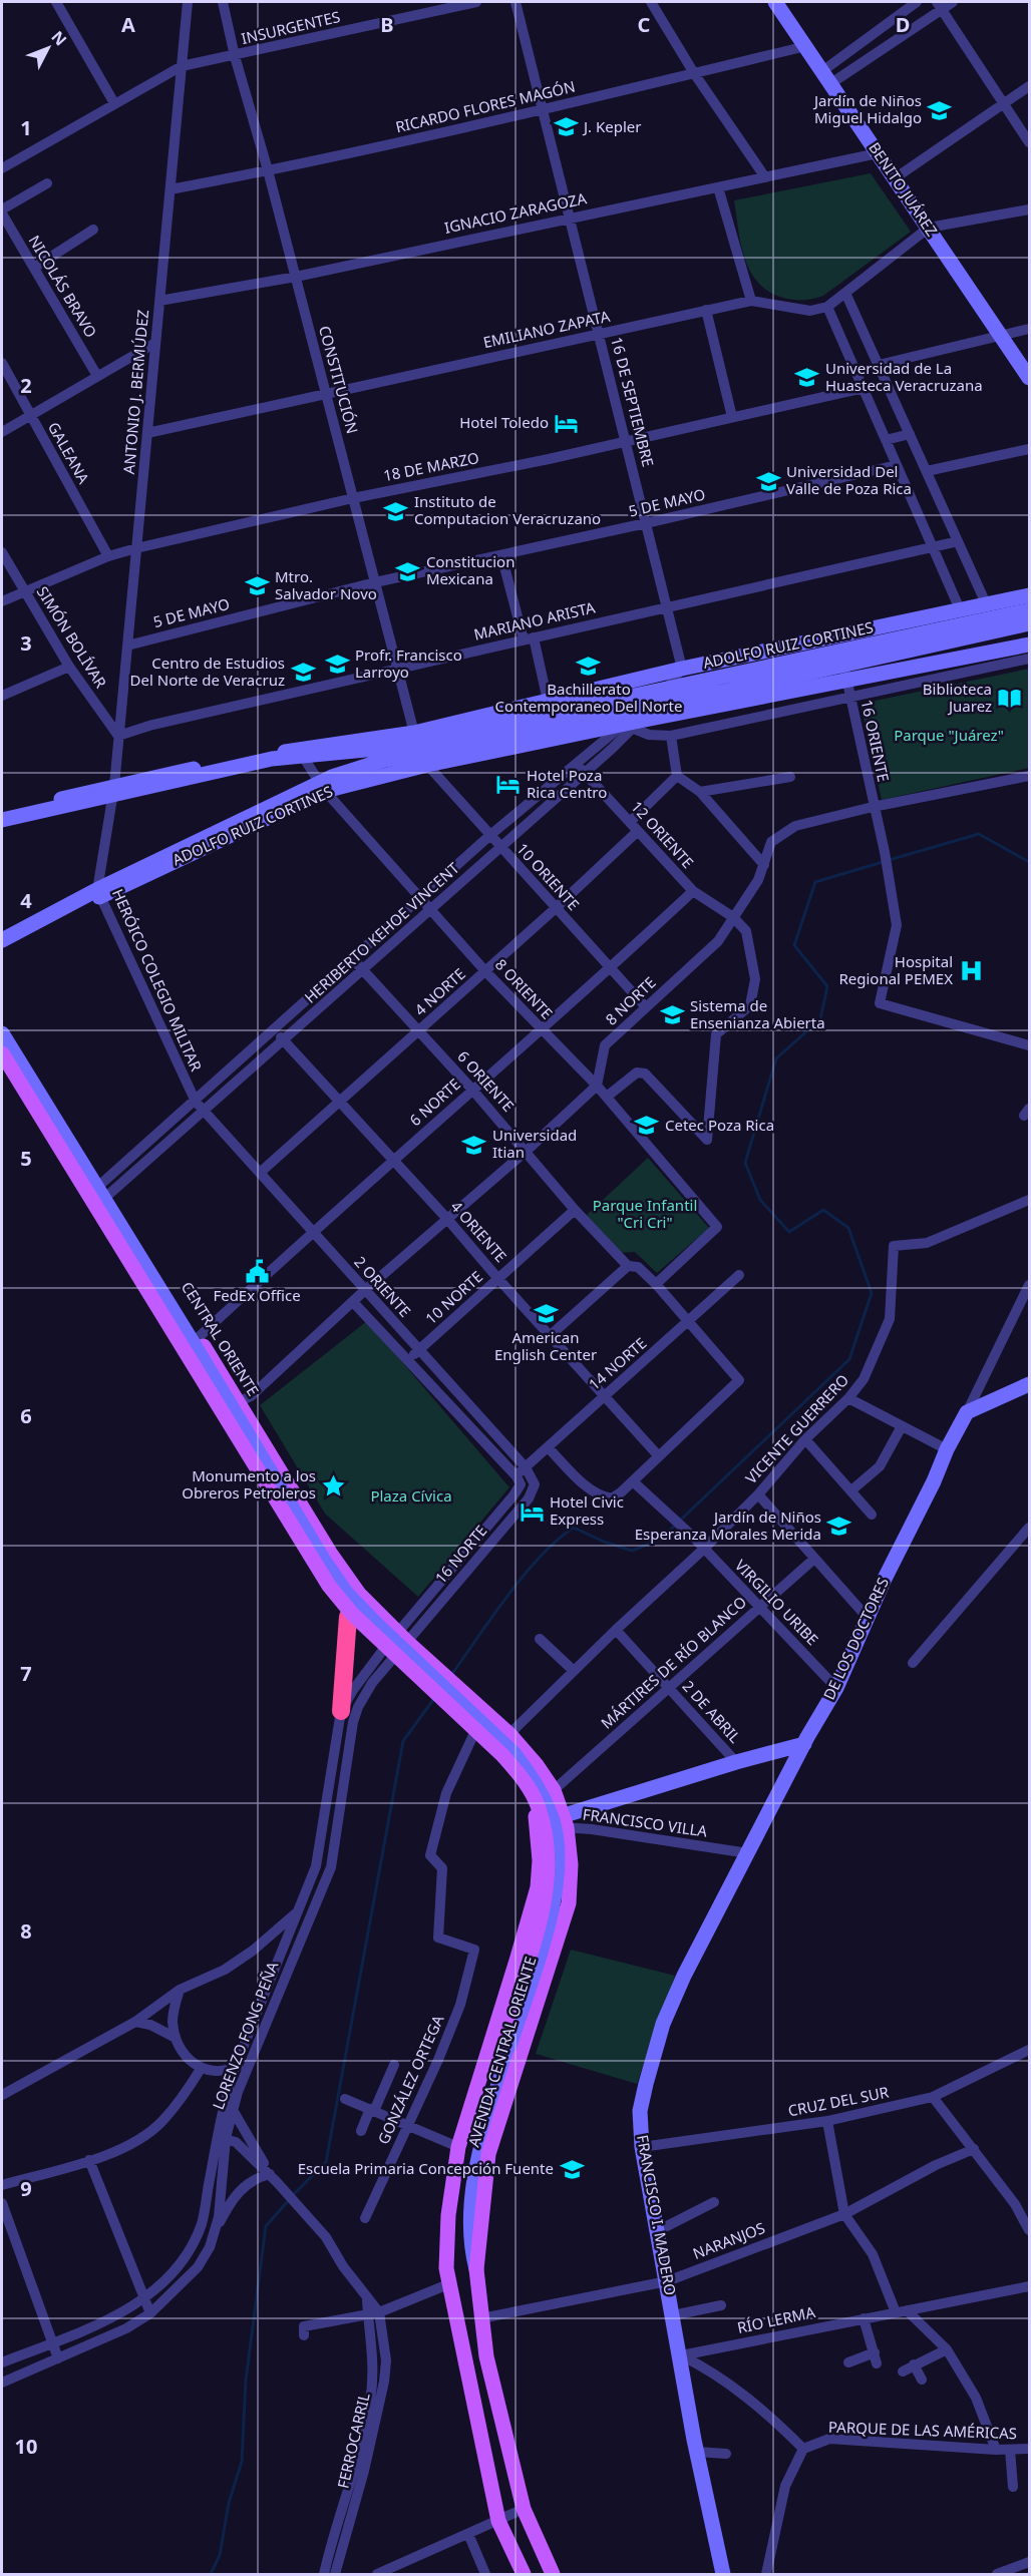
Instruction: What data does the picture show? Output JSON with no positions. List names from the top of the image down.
{
  "streets": {
    "main road": [
      "BENITO JUÁREZ",
      "ADOLFO RUIZ CORTINES",
      "CENTRAL ORIENTE",
      "DE LOS DOCTORES",
      "AVENIDA CENTRAL ORIENTE",
      "FRANCISCO I. MADERO"
    ],
    "street": [
      "INSURGENTES",
      "RICARDO FLORES MAGÓN",
      "IGNACIO ZARAGOZA",
      "NICOLÁS BRAVO",
      "EMILIANO ZAPATA",
      "CONSTITUCIÓN",
      "ANTONIO J. BERMÚDEZ",
      "16 DE SEPTIEMBRE",
      "GALEANA",
      "18 DE MARZO",
      "5 DE MAYO",
      "MARIANO ARISTA",
      "SIMÓN BOLÍVAR",
      "16 ORIENTE",
      "12 ORIENTE",
      "10 ORIENTE",
      "HERIBERTO KEHOE VINCENT",
      "HERÓICO COLEGIO MILITAR",
      "8 ORIENTE",
      "4 NORTE",
      "8 NORTE",
      "6 ORIENTE",
      "6 NORTE",
      "4 ORIENTE",
      "2 ORIENTE",
      "10 NORTE",
      "14 NORTE",
      "VICENTE GUERRERO",
      "16 NORTE",
      "VIRGILIO URIBE",
      "MÁRTIRES DE RÍO BLANCO",
      "2 DE ABRIL",
      "FRANCISCO VILLA",
      "LORENZO FONG PEÑA",
      "GONZÁLEZ ORTEGA",
      "CRUZ DEL SUR",
      "NARANJOS",
      "RÍO LERMA",
      "PARQUE DE LAS AMÉRICAS",
      "FERROCARRIL"
    ]
  },
  "crossings": [
    ["INSURGENTES", "CONSTITUCIÓN"],
    ["INSURGENTES", "ANTONIO J. BERMÚDEZ"],
    ["RICARDO FLORES MAGÓN", "BENITO JUÁREZ"],
    ["RICARDO FLORES MAGÓN", "CONSTITUCIÓN"],
    ["RICARDO FLORES MAGÓN", "ANTONIO J. BERMÚDEZ"],
    ["RICARDO FLORES MAGÓN", "16 DE SEPTIEMBRE"],
    ["BENITO JUÁREZ", "IGNACIO ZARAGOZA"],
    ["IGNACIO ZARAGOZA", "CONSTITUCIÓN"],
    ["IGNACIO ZARAGOZA", "ANTONIO J. BERMÚDEZ"],
    ["IGNACIO ZARAGOZA", "16 DE SEPTIEMBRE"],
    ["EMILIANO ZAPATA", "CONSTITUCIÓN"],
    ["EMILIANO ZAPATA", "ANTONIO J. BERMÚDEZ"],
    ["EMILIANO ZAPATA", "16 DE SEPTIEMBRE"],
    ["CONSTITUCIÓN", "18 DE MARZO"],
    ["CONSTITUCIÓN", "5 DE MAYO"],
    ["CONSTITUCIÓN", "MARIANO ARISTA"],
    ["CONSTITUCIÓN", "ADOLFO RUIZ CORTINES"],
    ["CONSTITUCIÓN", "10 ORIENTE"],
    ["ANTONIO J. BERMÚDEZ", "18 DE MARZO"],
    ["ANTONIO J. BERMÚDEZ", "5 DE MAYO"],
    ["ANTONIO J. BERMÚDEZ", "MARIANO ARISTA"],
    ["ANTONIO J. BERMÚDEZ", "SIMÓN BOLÍVAR"],
    ["ANTONIO J. BERMÚDEZ", "ADOLFO RUIZ CORTINES"],
    ["ANTONIO J. BERMÚDEZ", "HERÓICO COLEGIO MILITAR"],
    ["16 DE SEPTIEMBRE", "18 DE MARZO"],
    ["16 DE SEPTIEMBRE", "5 DE MAYO"],
    ["16 DE SEPTIEMBRE", "MARIANO ARISTA"],
    ["16 DE SEPTIEMBRE", "ADOLFO RUIZ CORTINES"],
    ["16 DE SEPTIEMBRE", "HERIBERTO KEHOE VINCENT"],
    ["GALEANA", "18 DE MARZO"],
    ["18 DE MARZO", "SIMÓN BOLÍVAR"],
    ["MARIANO ARISTA", "SIMÓN BOLÍVAR"],
    ["ADOLFO RUIZ CORTINES", "16 ORIENTE"],
    ["ADOLFO RUIZ CORTINES", "10 ORIENTE"],
    ["ADOLFO RUIZ CORTINES", "HERIBERTO KEHOE VINCENT"],
    ["ADOLFO RUIZ CORTINES", "HERÓICO COLEGIO MILITAR"],
    ["ADOLFO RUIZ CORTINES", "8 ORIENTE"],
    ["16 ORIENTE", "8 NORTE"],
    ["12 ORIENTE", "HERIBERTO KEHOE VINCENT"],
    ["12 ORIENTE", "4 NORTE"],
    ["12 ORIENTE", "8 NORTE"],
    ["12 ORIENTE", "6 NORTE"],
    ["10 ORIENTE", "HERIBERTO KEHOE VINCENT"],
    ["10 ORIENTE", "4 NORTE"],
    ["10 ORIENTE", "8 NORTE"],
    ["10 ORIENTE", "6 NORTE"],
    ["HERIBERTO KEHOE VINCENT", "HERÓICO COLEGIO MILITAR"],
    ["HERIBERTO KEHOE VINCENT", "8 ORIENTE"],
    ["HERIBERTO KEHOE VINCENT", "6 ORIENTE"],
    ["HERIBERTO KEHOE VINCENT", "4 ORIENTE"],
    ["HERIBERTO KEHOE VINCENT", "2 ORIENTE"],
    ["HERIBERTO KEHOE VINCENT", "CENTRAL ORIENTE"],
    ["HERÓICO COLEGIO MILITAR", "2 ORIENTE"],
    ["8 ORIENTE", "4 NORTE"],
    ["8 ORIENTE", "8 NORTE"],
    ["8 ORIENTE", "6 ORIENTE"],
    ["8 ORIENTE", "6 NORTE"],
    ["4 NORTE", "6 ORIENTE"],
    ["4 NORTE", "4 ORIENTE"],
    ["4 NORTE", "2 ORIENTE"],
    ["6 ORIENTE", "6 NORTE"],
    ["6 ORIENTE", "4 ORIENTE"],
    ["6 ORIENTE", "10 NORTE"],
    ["6 ORIENTE", "14 NORTE"],
    ["6 NORTE", "4 ORIENTE"],
    ["6 NORTE", "2 ORIENTE"],
    ["6 NORTE", "CENTRAL ORIENTE"],
    ["4 ORIENTE", "10 NORTE"],
    ["4 ORIENTE", "14 NORTE"],
    ["2 ORIENTE", "10 NORTE"],
    ["2 ORIENTE", "14 NORTE"],
    ["2 ORIENTE", "16 NORTE"],
    ["CENTRAL ORIENTE", "16 NORTE"],
    ["CENTRAL ORIENTE", "LORENZO FONG PEÑA"],
    ["CENTRAL ORIENTE", "AVENIDA CENTRAL ORIENTE"],
    ["14 NORTE", "16 NORTE"],
    ["VICENTE GUERRERO", "VIRGILIO URIBE"],
    ["VICENTE GUERRERO", "2 DE ABRIL"],
    ["VICENTE GUERRERO", "AVENIDA CENTRAL ORIENTE"],
    ["16 NORTE", "LORENZO FONG PEÑA"],
    ["VIRGILIO URIBE", "DE LOS DOCTORES"],
    ["VIRGILIO URIBE", "MÁRTIRES DE RÍO BLANCO"],
    ["DE LOS DOCTORES", "FRANCISCO I. MADERO"],
    ["MÁRTIRES DE RÍO BLANCO", "2 DE ABRIL"],
    ["MÁRTIRES DE RÍO BLANCO", "AVENIDA CENTRAL ORIENTE"],
    ["FRANCISCO VILLA", "AVENIDA CENTRAL ORIENTE"],
    ["FRANCISCO VILLA", "FRANCISCO I. MADERO"],
    ["LORENZO FONG PEÑA", "AVENIDA CENTRAL ORIENTE"],
    ["LORENZO FONG PEÑA", "FERROCARRIL"],
    ["AVENIDA CENTRAL ORIENTE", "GONZÁLEZ ORTEGA"],
    ["AVENIDA CENTRAL ORIENTE", "NARANJOS"],
    ["CRUZ DEL SUR", "FRANCISCO I. MADERO"],
    ["FRANCISCO I. MADERO", "NARANJOS"],
    ["FRANCISCO I. MADERO", "RÍO LERMA"]
  ],
  "parks": ["Parque \"Juárez\"", "Parque Infantil \"Cri Cri\"", "Plaza Cívica"],
  "places": {
    "school or university": [
      "Jardín de Niños Miguel Hidalgo",
      "J. Kepler",
      "Universidad de La Huasteca Veracruzana",
      "Universidad Del Valle de Poza Rica",
      "Instituto de Computacion Veracruzano",
      "Constitucion Mexicana",
      "Mtro. Salvador Novo",
      "Profr. Francisco Larroyo",
      "Bachillerato Contemporaneo Del Norte",
      "Centro de Estudios Del Norte de Veracruz",
      "Sistema de Ensenianza Abierta",
      "Cetec Poza Rica",
      "Universidad Itian",
      "American English Center",
      "Jardín de Niños Esperanza Morales Merida",
      "Escuela Primaria Concepción Fuente"
    ],
    "hotel": ["Hotel Toledo", "Hotel Poza Rica Centro", "Hotel Civic Express"],
    "library": ["Biblioteca Juarez"],
    "hospital": ["Hospital Regional PEMEX"],
    "public building": ["FedEx Office"],
    "place": ["Monumento a los Obreros Petroleros"]
  },
  "north": "top right",
  "grid": {
    "columns": [
      "A",
      "B",
      "C",
      "D"
    ],
    "rows": [
      "1",
      "2",
      "3",
      "4",
      "5",
      "6",
      "7",
      "8",
      "9",
      "10"
    ]
  }
}
